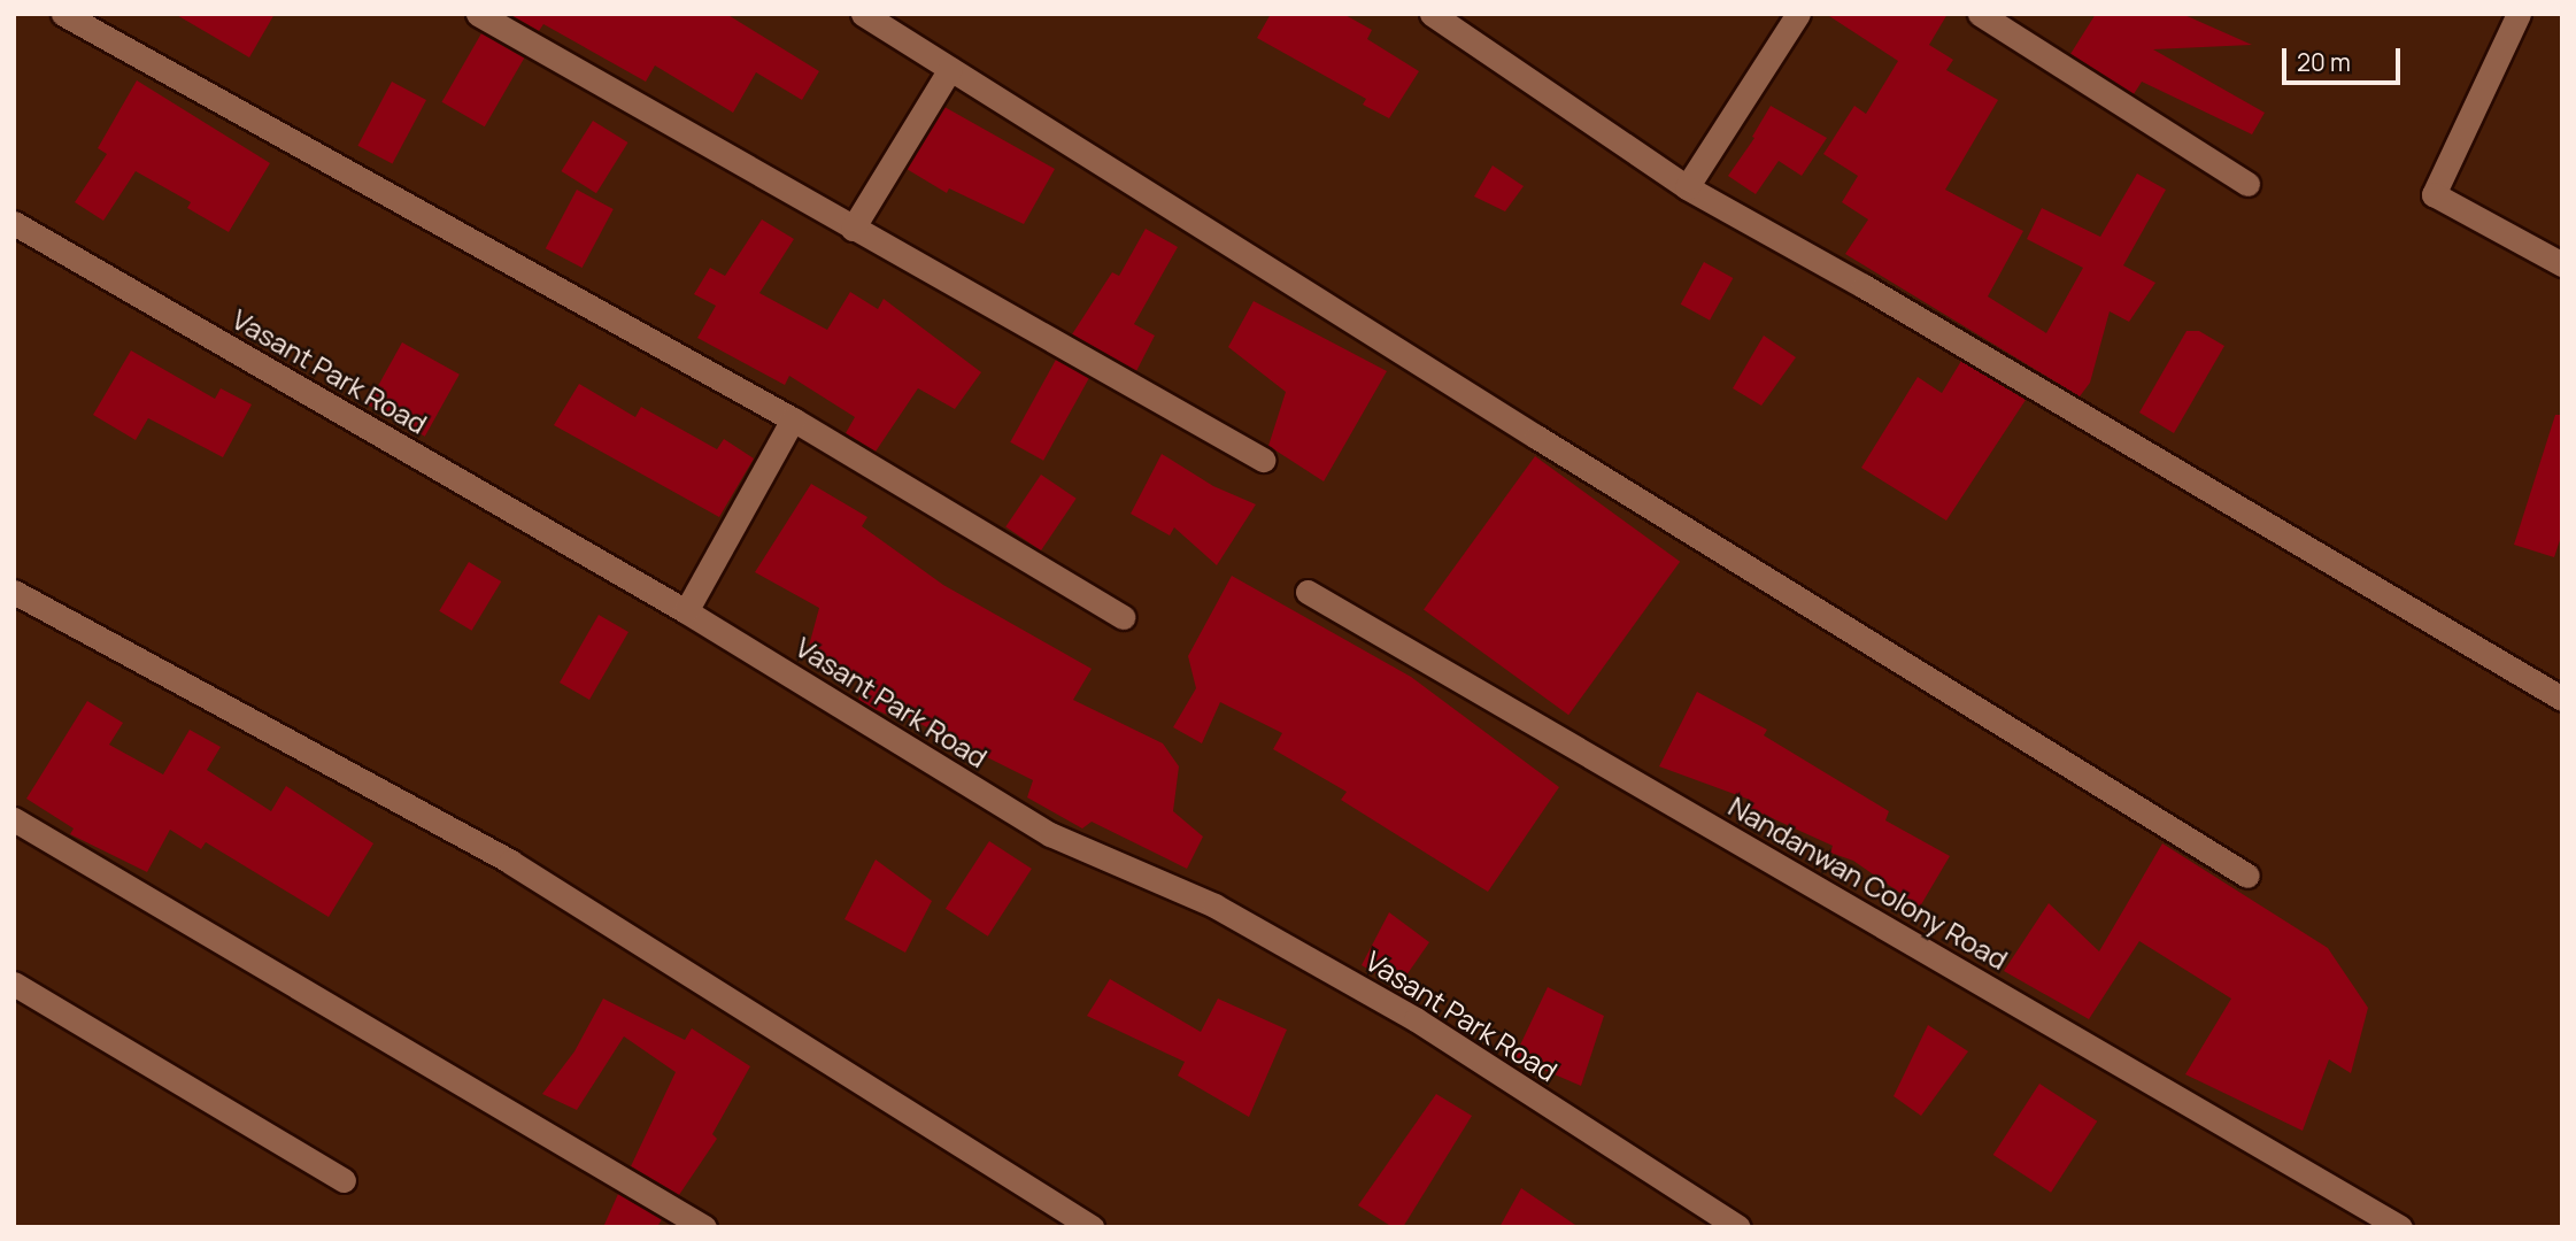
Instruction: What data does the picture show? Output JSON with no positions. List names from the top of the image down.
{
  "streets": {
    "street": ["Vasant Park Road", "Nandanwan Colony Road"]
  },
  "scale_bar": "20 m"
}
